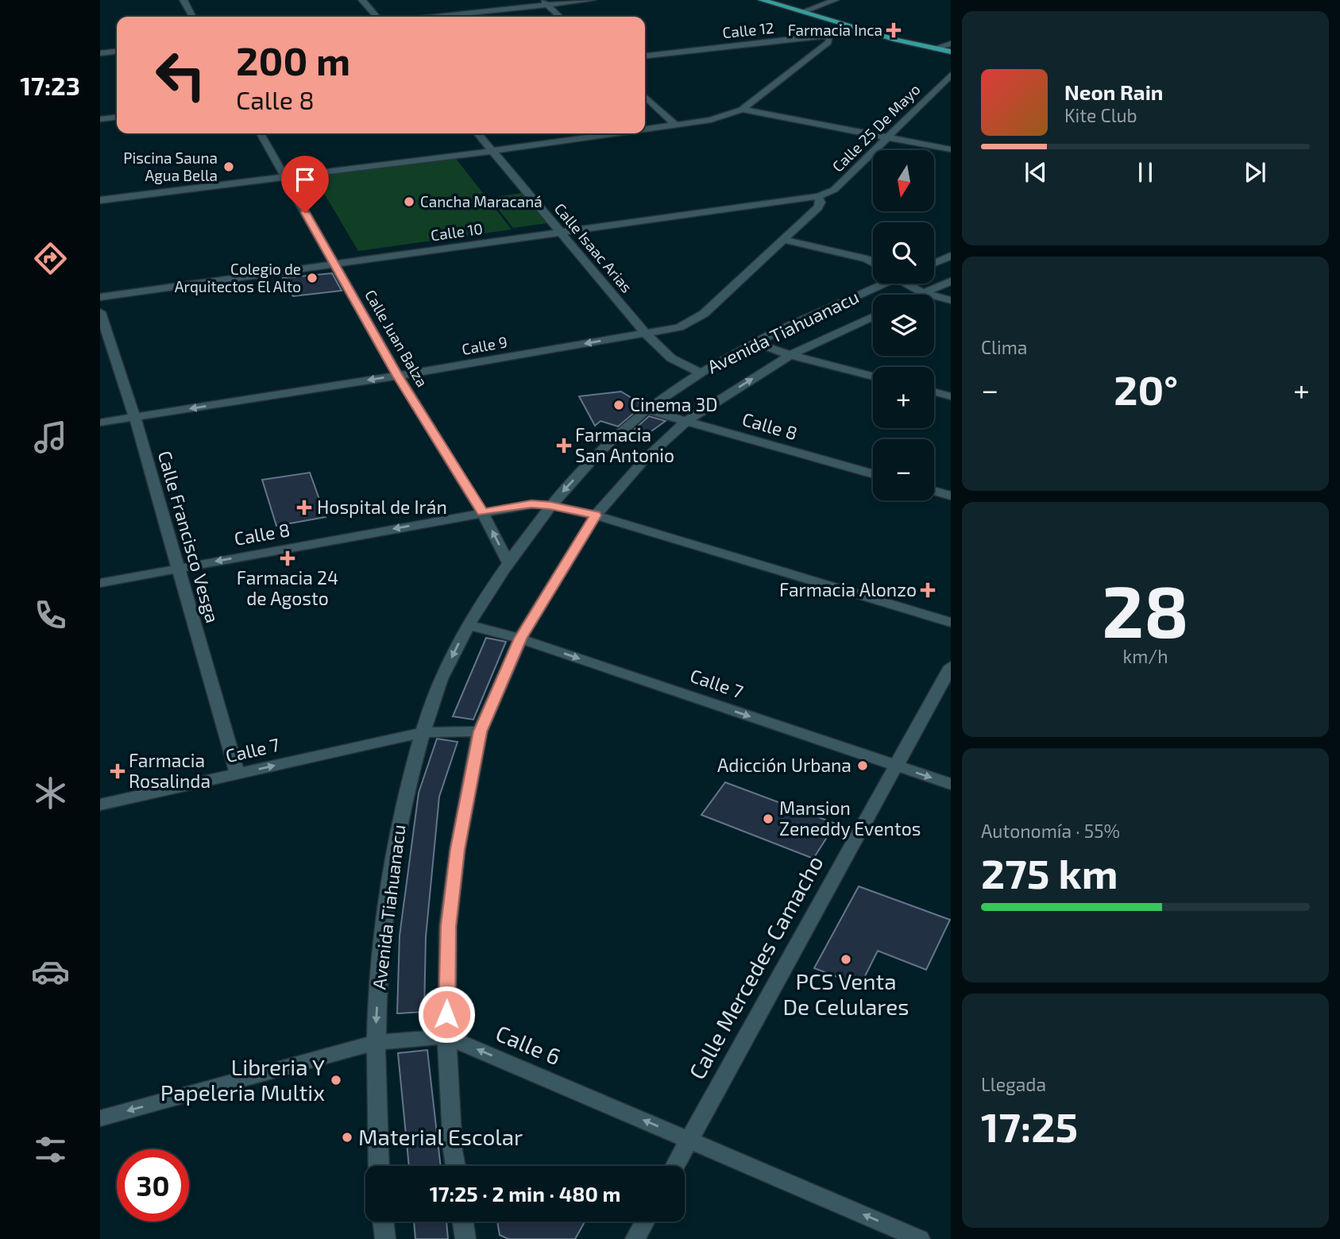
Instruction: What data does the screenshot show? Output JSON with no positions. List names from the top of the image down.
{
  "streets": {
    "street": [
      "Calle 12",
      "Calle 25 De Mayo",
      "Calle 10",
      "Calle Isaac Arias",
      "Avenida Tiahuanacu",
      "Calle Juan Balza",
      "Calle 9",
      "Calle 8",
      "Calle Francisco Vesga",
      "Calle 7",
      "Calle Mercedes Camacho",
      "Calle 6"
    ]
  },
  "crossings": [
    ["Calle 25 De Mayo", "Calle 10"],
    ["Calle 25 De Mayo", "Calle 9"],
    ["Calle 10", "Calle Isaac Arias"],
    ["Calle 10", "Calle Juan Balza"],
    ["Calle 10", "Calle 9"],
    ["Calle Isaac Arias", "Avenida Tiahuanacu"],
    ["Calle Isaac Arias", "Calle 9"],
    ["Avenida Tiahuanacu", "Calle Juan Balza"],
    ["Avenida Tiahuanacu", "Calle 8"],
    ["Avenida Tiahuanacu", "Calle 7"],
    ["Avenida Tiahuanacu", "Calle 6"],
    ["Calle Juan Balza", "Calle 9"],
    ["Calle Juan Balza", "Calle 8"],
    ["Calle 9", "Calle Francisco Vesga"],
    ["Calle 8", "Calle Francisco Vesga"],
    ["Calle Francisco Vesga", "Calle 7"],
    ["Calle 7", "Calle Mercedes Camacho"],
    ["Calle Mercedes Camacho", "Calle 6"]
  ],
  "one_way": ["Calle 9", "Calle 7", "Calle 6"],
  "places": {
    "health": [
      "Farmacia Inca",
      "Farmacia San Antonio",
      "Hospital de Irán",
      "Farmacia 24 de Agosto",
      "Farmacia Alonzo",
      "Farmacia Rosalinda"
    ],
    "other": [
      "Piscina Sauna Agua Bella",
      "Cancha Maracaná",
      "Colegio de Arquitectos El Alto",
      "Cinema 3D",
      "Adicción Urbana",
      "Mansion Zeneddy Eventos",
      "PCS Venta De Celulares",
      "Libreria Y Papeleria Multix",
      "Material Escolar"
    ]
  },
  "north": "bottom",
  "page": {
    "tabs": "17:23",
    "turn": ["200 m", "Calle 8"],
    "song": ["Neon Rain", "Kite Club"],
    "map_buttons": ["+", "−"],
    "tile": [
      "Clima",
      ["28", "km/h"],
      ["Autonomía · 55%", "275 km"],
      ["Llegada", "17:25"]
    ],
    "heat": ["−", "20°", "+"],
    "limit": "30",
    "trip": "17:25 · 2 min · 480 m"
  }
}
